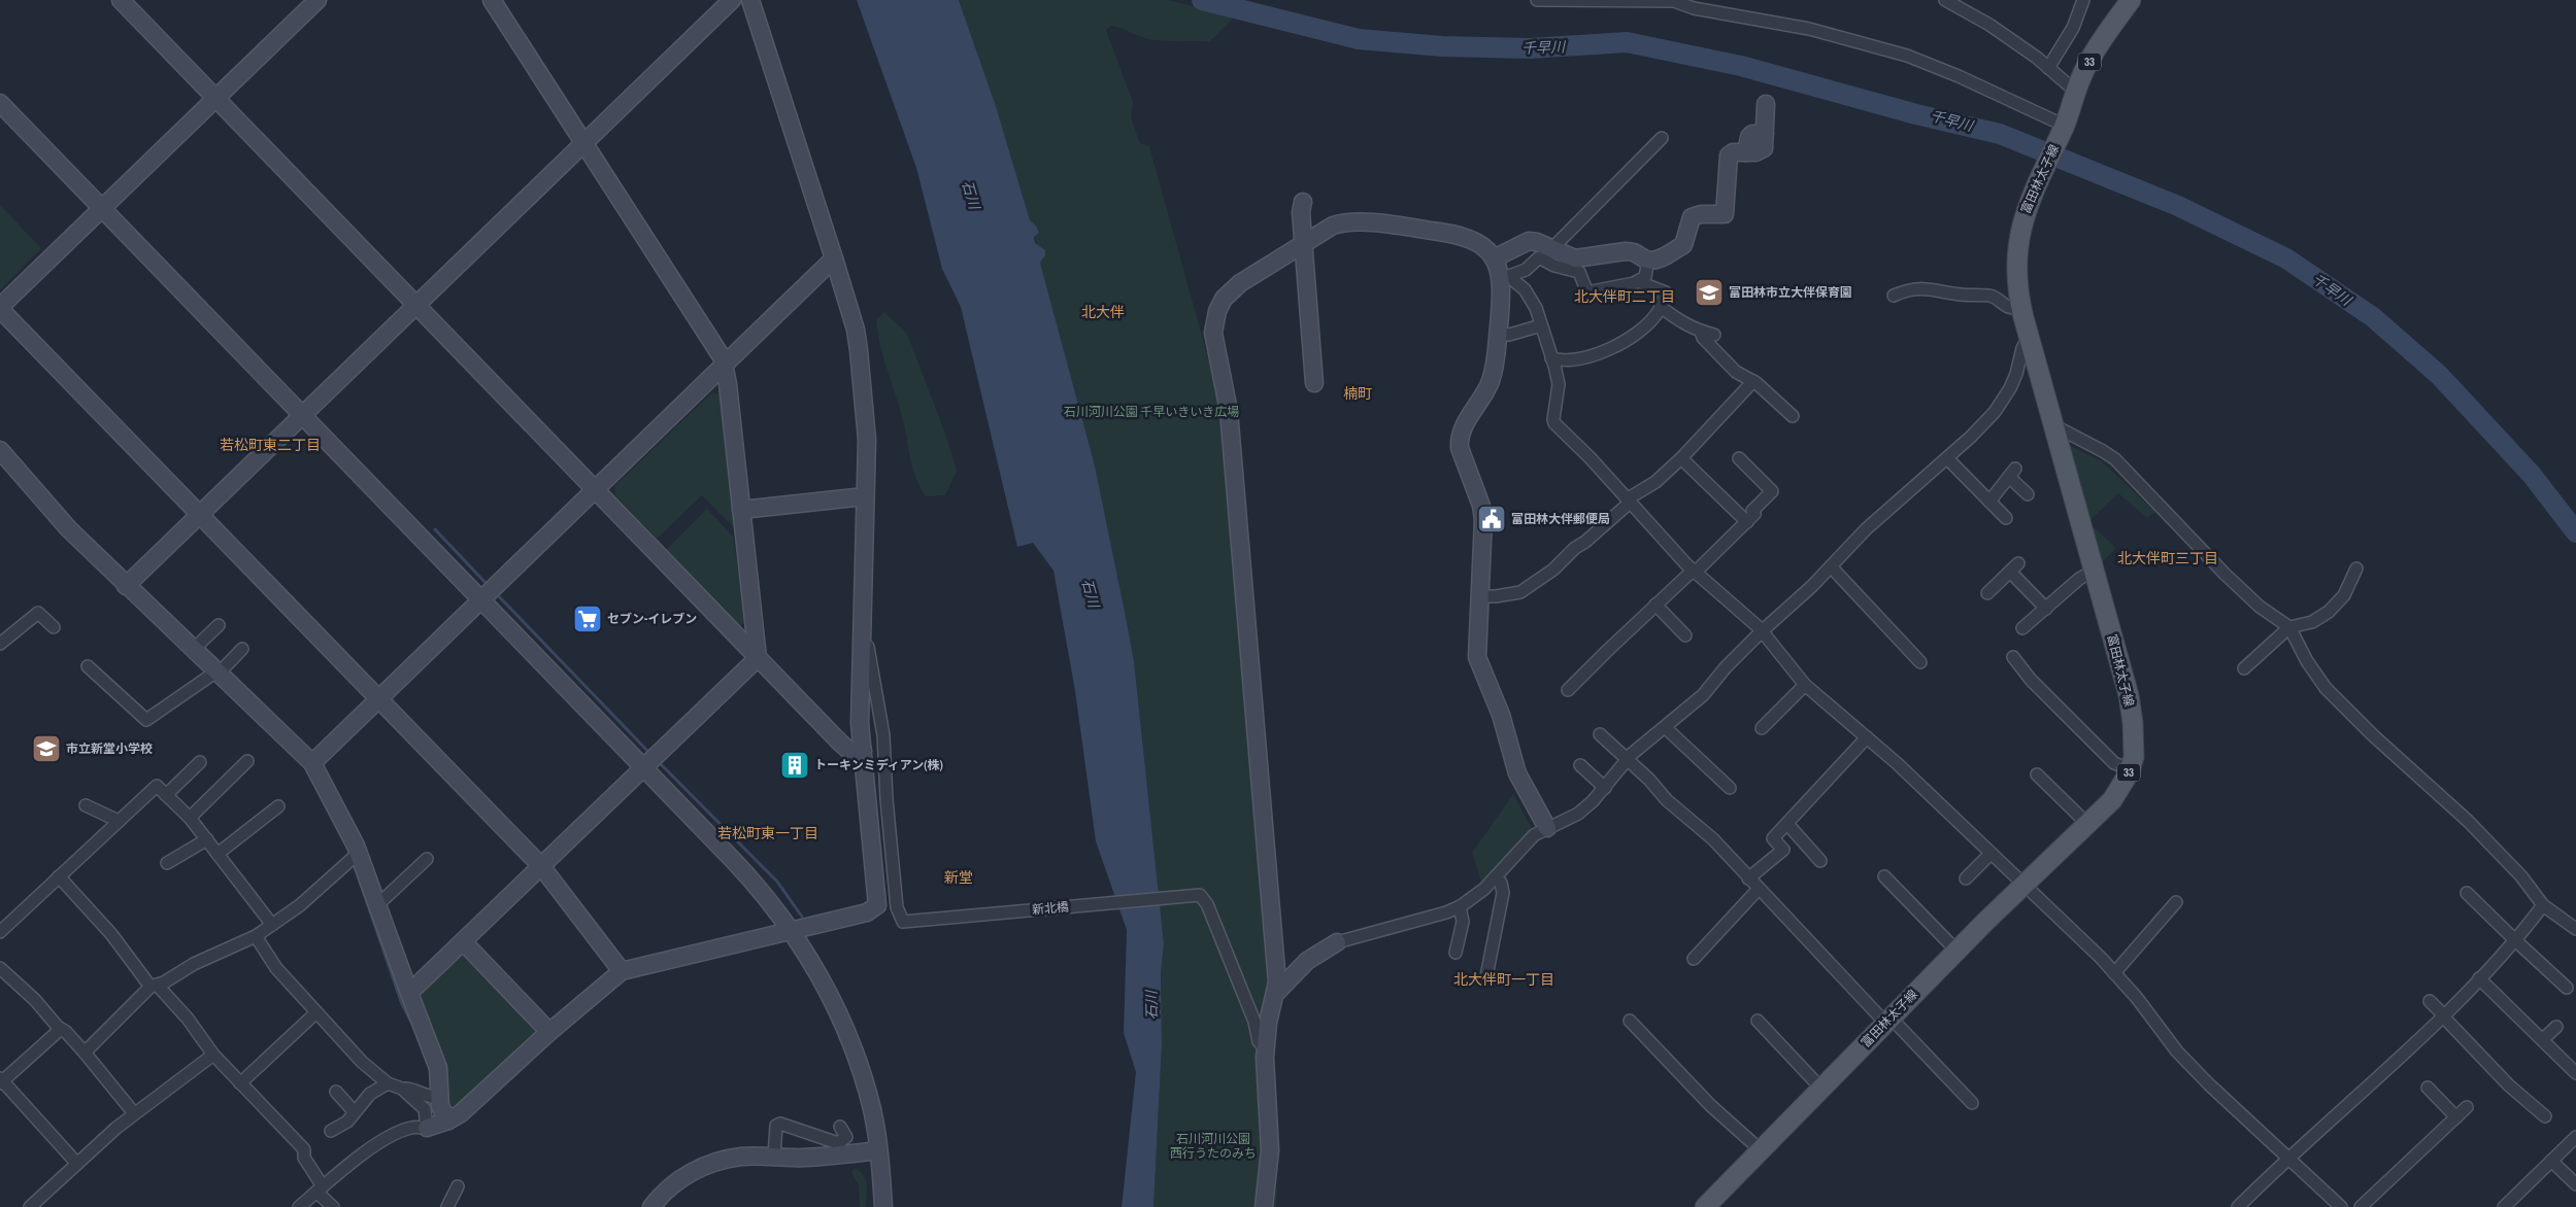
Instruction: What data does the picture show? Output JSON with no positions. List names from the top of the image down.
{
  "streets": {
    "main road": ["33", "富田林太子線"],
    "street": ["新北橋"]
  },
  "districts": [
    "北大伴町二丁目",
    "北大伴",
    "楠町",
    "若松町東二丁目",
    "北大伴町三丁目",
    "若松町東一丁目",
    "新堂",
    "北大伴町一丁目"
  ],
  "water": ["千早川", "石川"],
  "parks": ["石川河川公園 千早いきいき広場", "石川河川公園 西行うたのみち"],
  "places": {
    "school or university": ["富田林市立大伴保育園", "市立新堂小学校"],
    "public building": ["富田林大伴郵便局"],
    "supermarket": ["セブン-イレブン"],
    "building": ["トーキンミディアン(株)"]
  }
}
